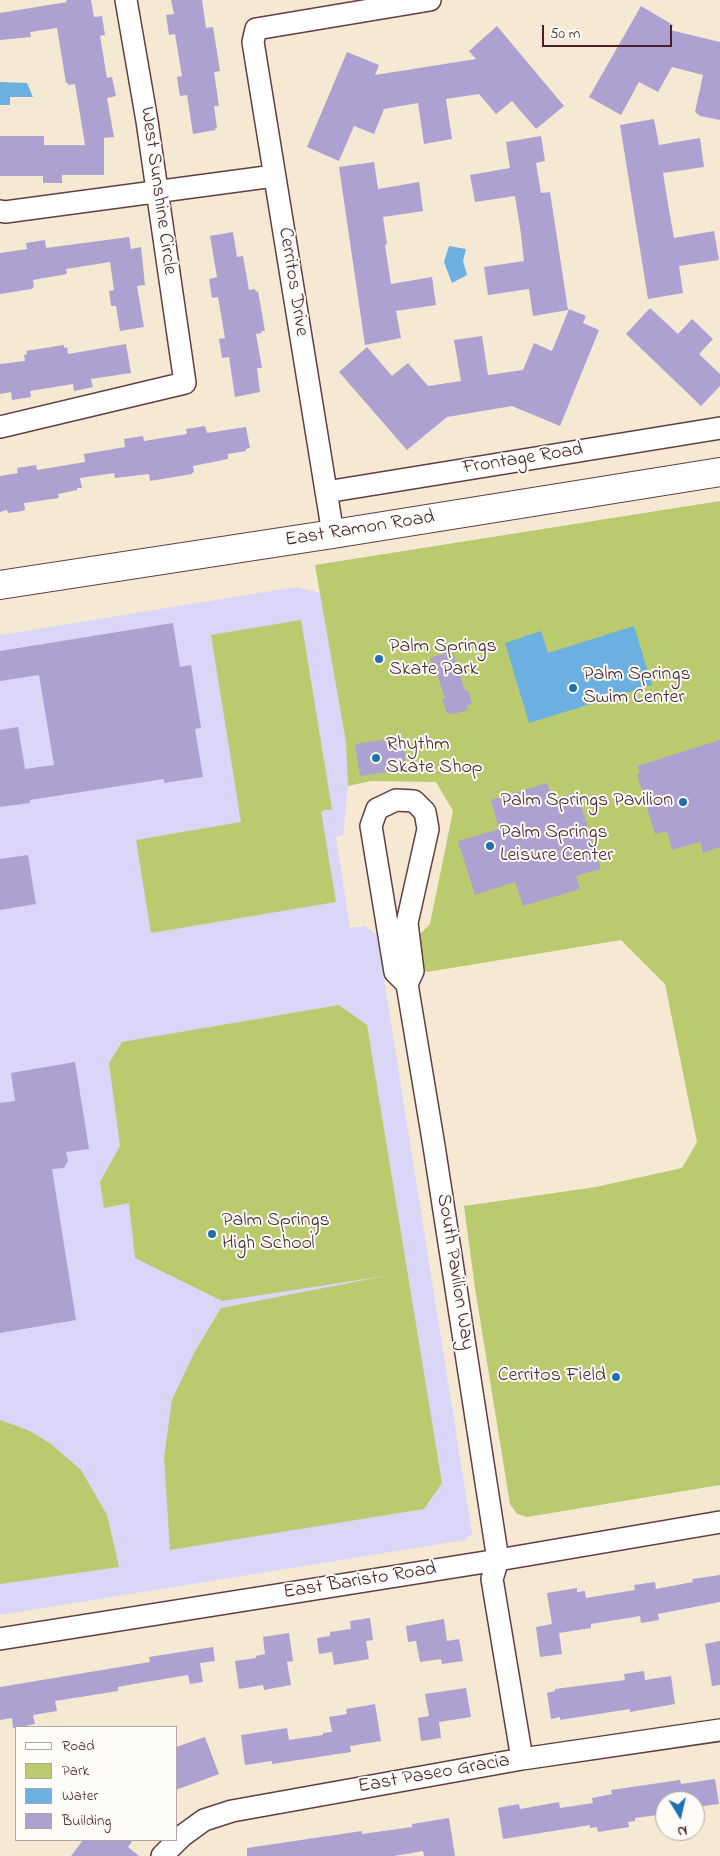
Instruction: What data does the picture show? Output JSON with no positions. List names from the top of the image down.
{
  "streets": {
    "main road": ["East Ramon Road"],
    "street": [
      "West Sunshine Circle",
      "Cerritos Drive",
      "Frontage Road",
      "South Pavilion Way",
      "East Baristo Road",
      "East Paseo Gracia"
    ]
  },
  "crossings": [
    ["Cerritos Drive", "Frontage Road"],
    ["Cerritos Drive", "East Ramon Road"],
    ["South Pavilion Way", "East Baristo Road"]
  ],
  "places": [
    "Palm Springs Skate Park",
    "Palm Springs Swim Center",
    "Rhythm Skate Shop",
    "Palm Springs Pavilion",
    "Palm Springs Leisure Center",
    "Palm Springs High School",
    "Cerritos Field"
  ],
  "legend": [
    "Road",
    "Park",
    "Water",
    "Building"
  ],
  "scale_bar": "50 m",
  "north": "bottom"
}
